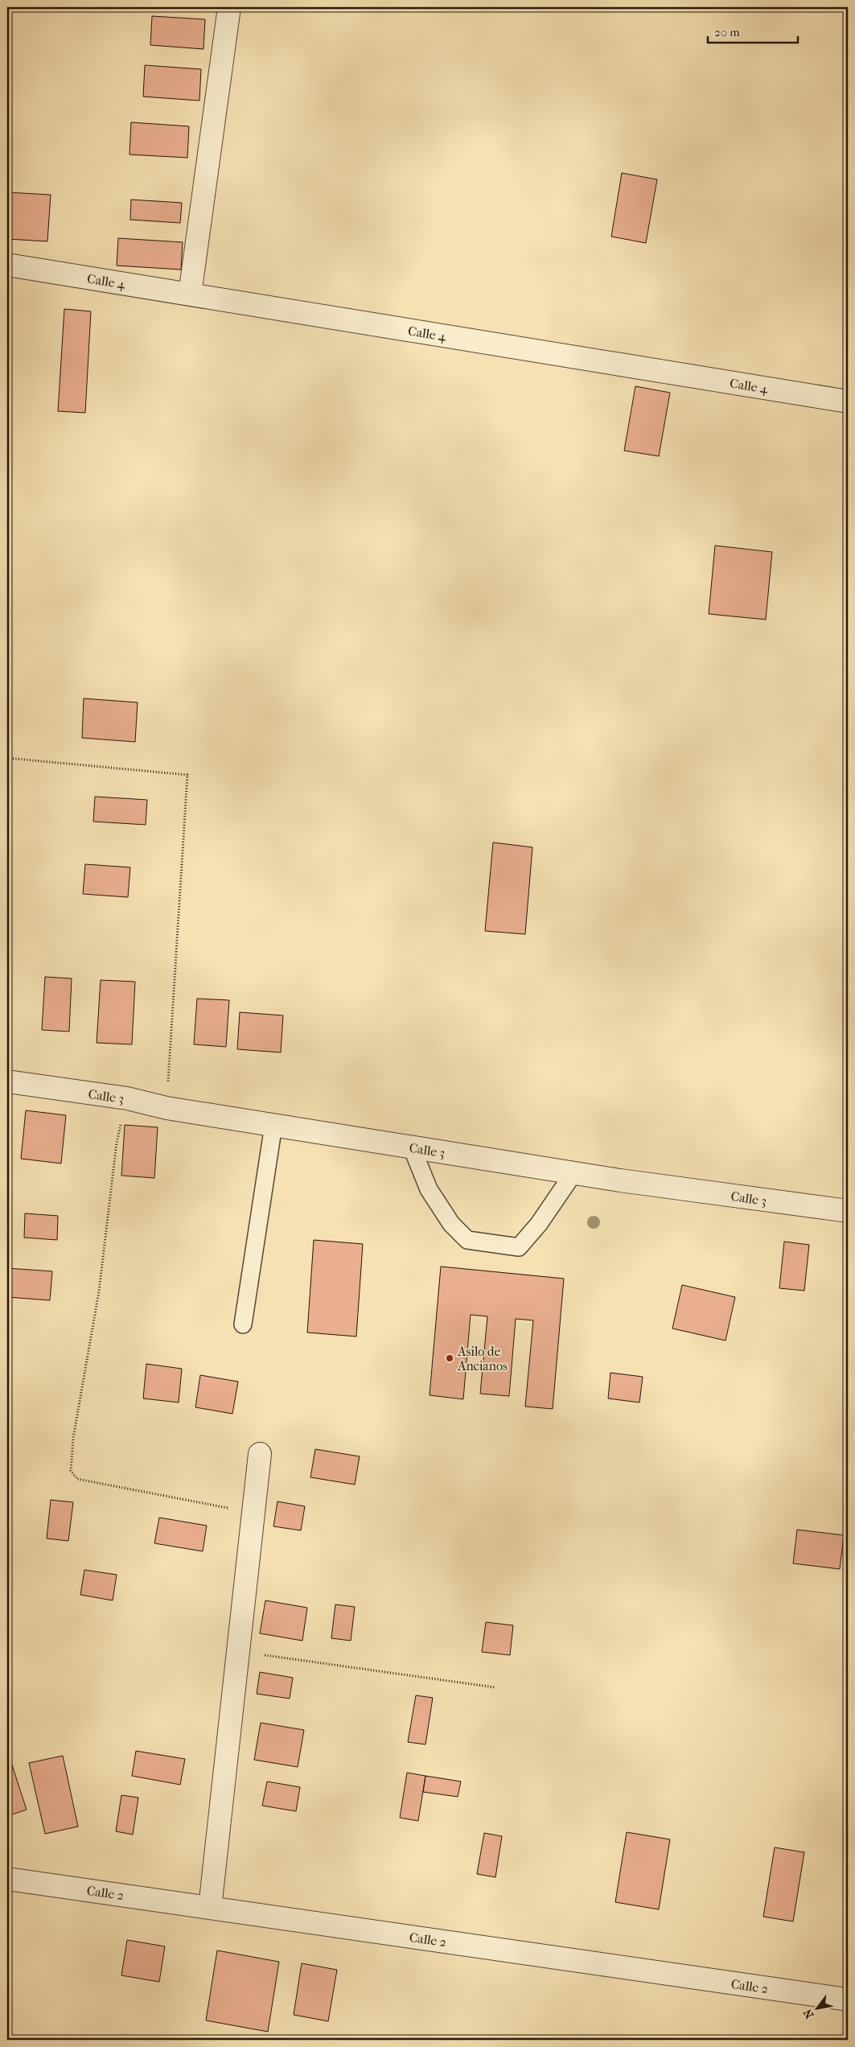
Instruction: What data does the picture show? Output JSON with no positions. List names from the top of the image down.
{
  "streets": {
    "street": ["Calle 4", "Calle 3", "Calle 2"]
  },
  "places": ["Asilo de Ancianos"],
  "scale_bar": "20 m",
  "north": "bottom left"
}
